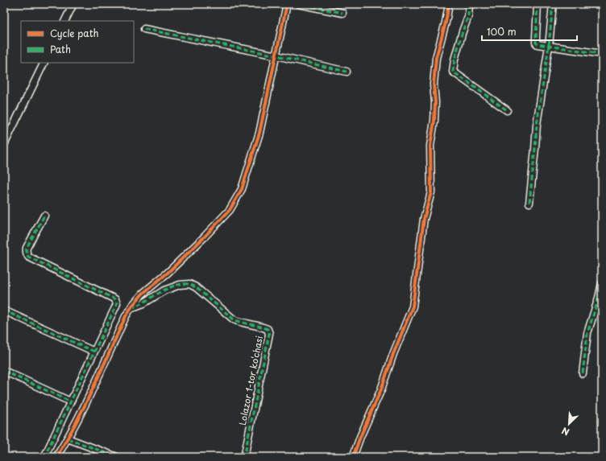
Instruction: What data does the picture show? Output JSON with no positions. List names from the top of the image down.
{
  "streets": {
    "street": ["Lolazor 1-tor ko‘chasi"]
  },
  "legend": ["Cycle path", "Path"],
  "scale_bar": "100 m",
  "north": "bottom left"
}
